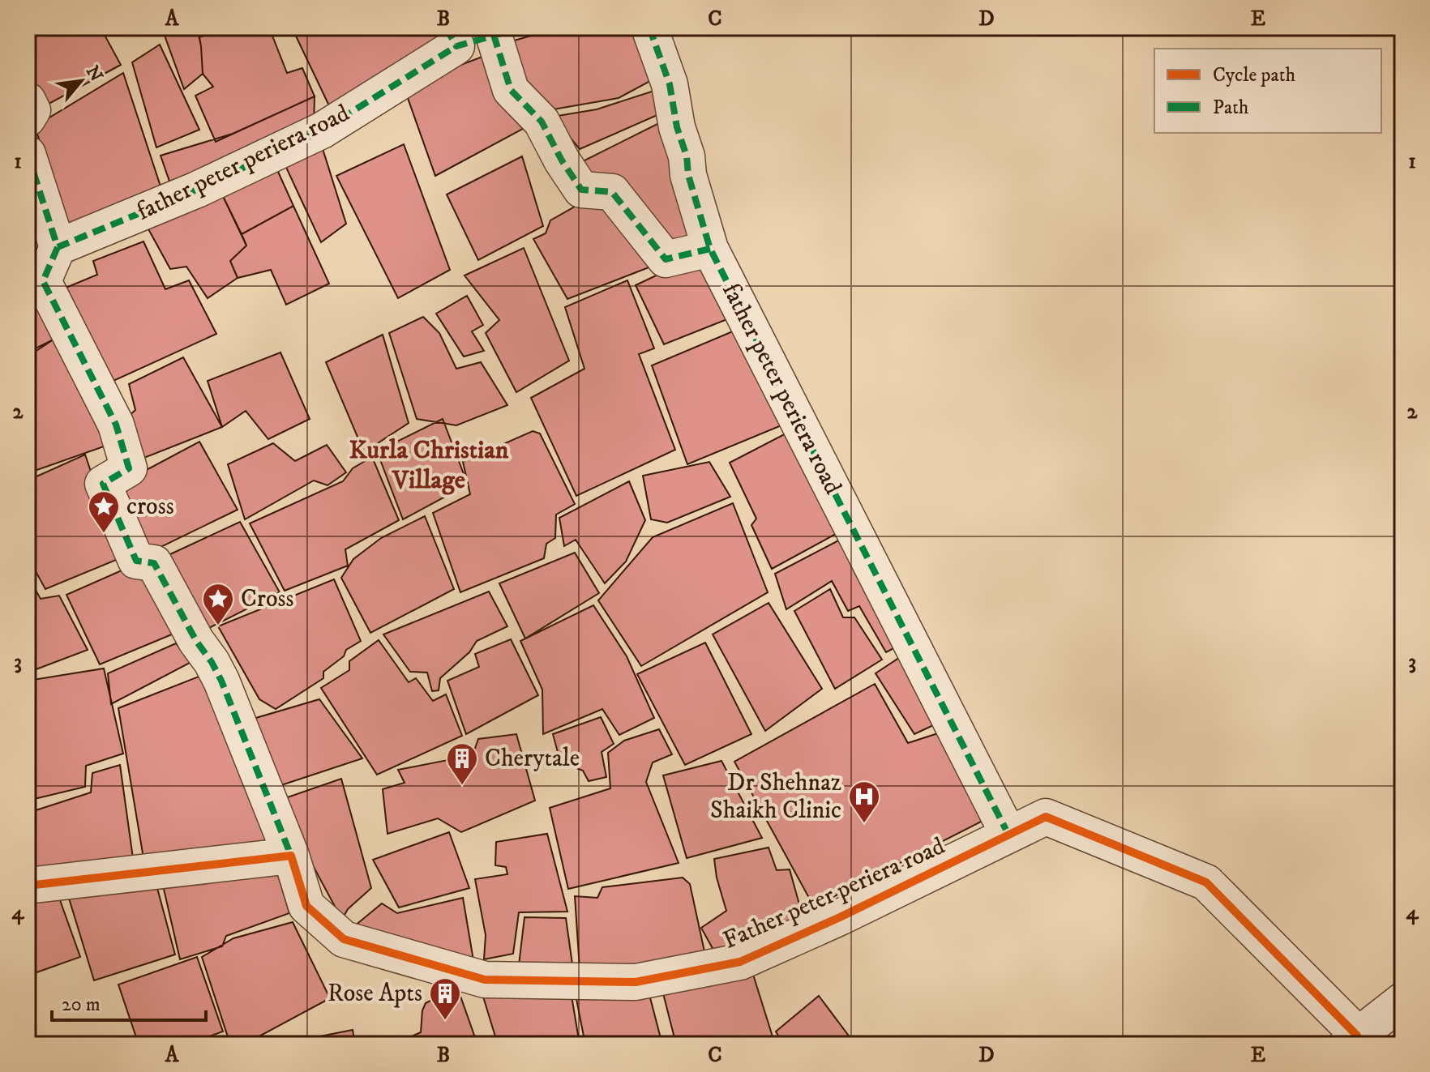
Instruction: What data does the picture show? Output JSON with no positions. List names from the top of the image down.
{
  "streets": {
    "street": ["father peter periera road", "Father peter periera road"]
  },
  "crossings": [
    ["father peter periera road", "Father peter periera road"]
  ],
  "districts": ["Kurla Christian Village"],
  "places": {
    "place": ["cross", "Cross"],
    "building": ["Cherytale", "Rose Apts"],
    "hospital": ["Dr Shehnaz Shaikh Clinic"]
  },
  "legend": ["Cycle path", "Path"],
  "scale_bar": "20 m",
  "north": "top right",
  "grid": {
    "columns": [
      "A",
      "B",
      "C",
      "D",
      "E"
    ],
    "rows": [
      "1",
      "2",
      "3",
      "4"
    ]
  }
}
